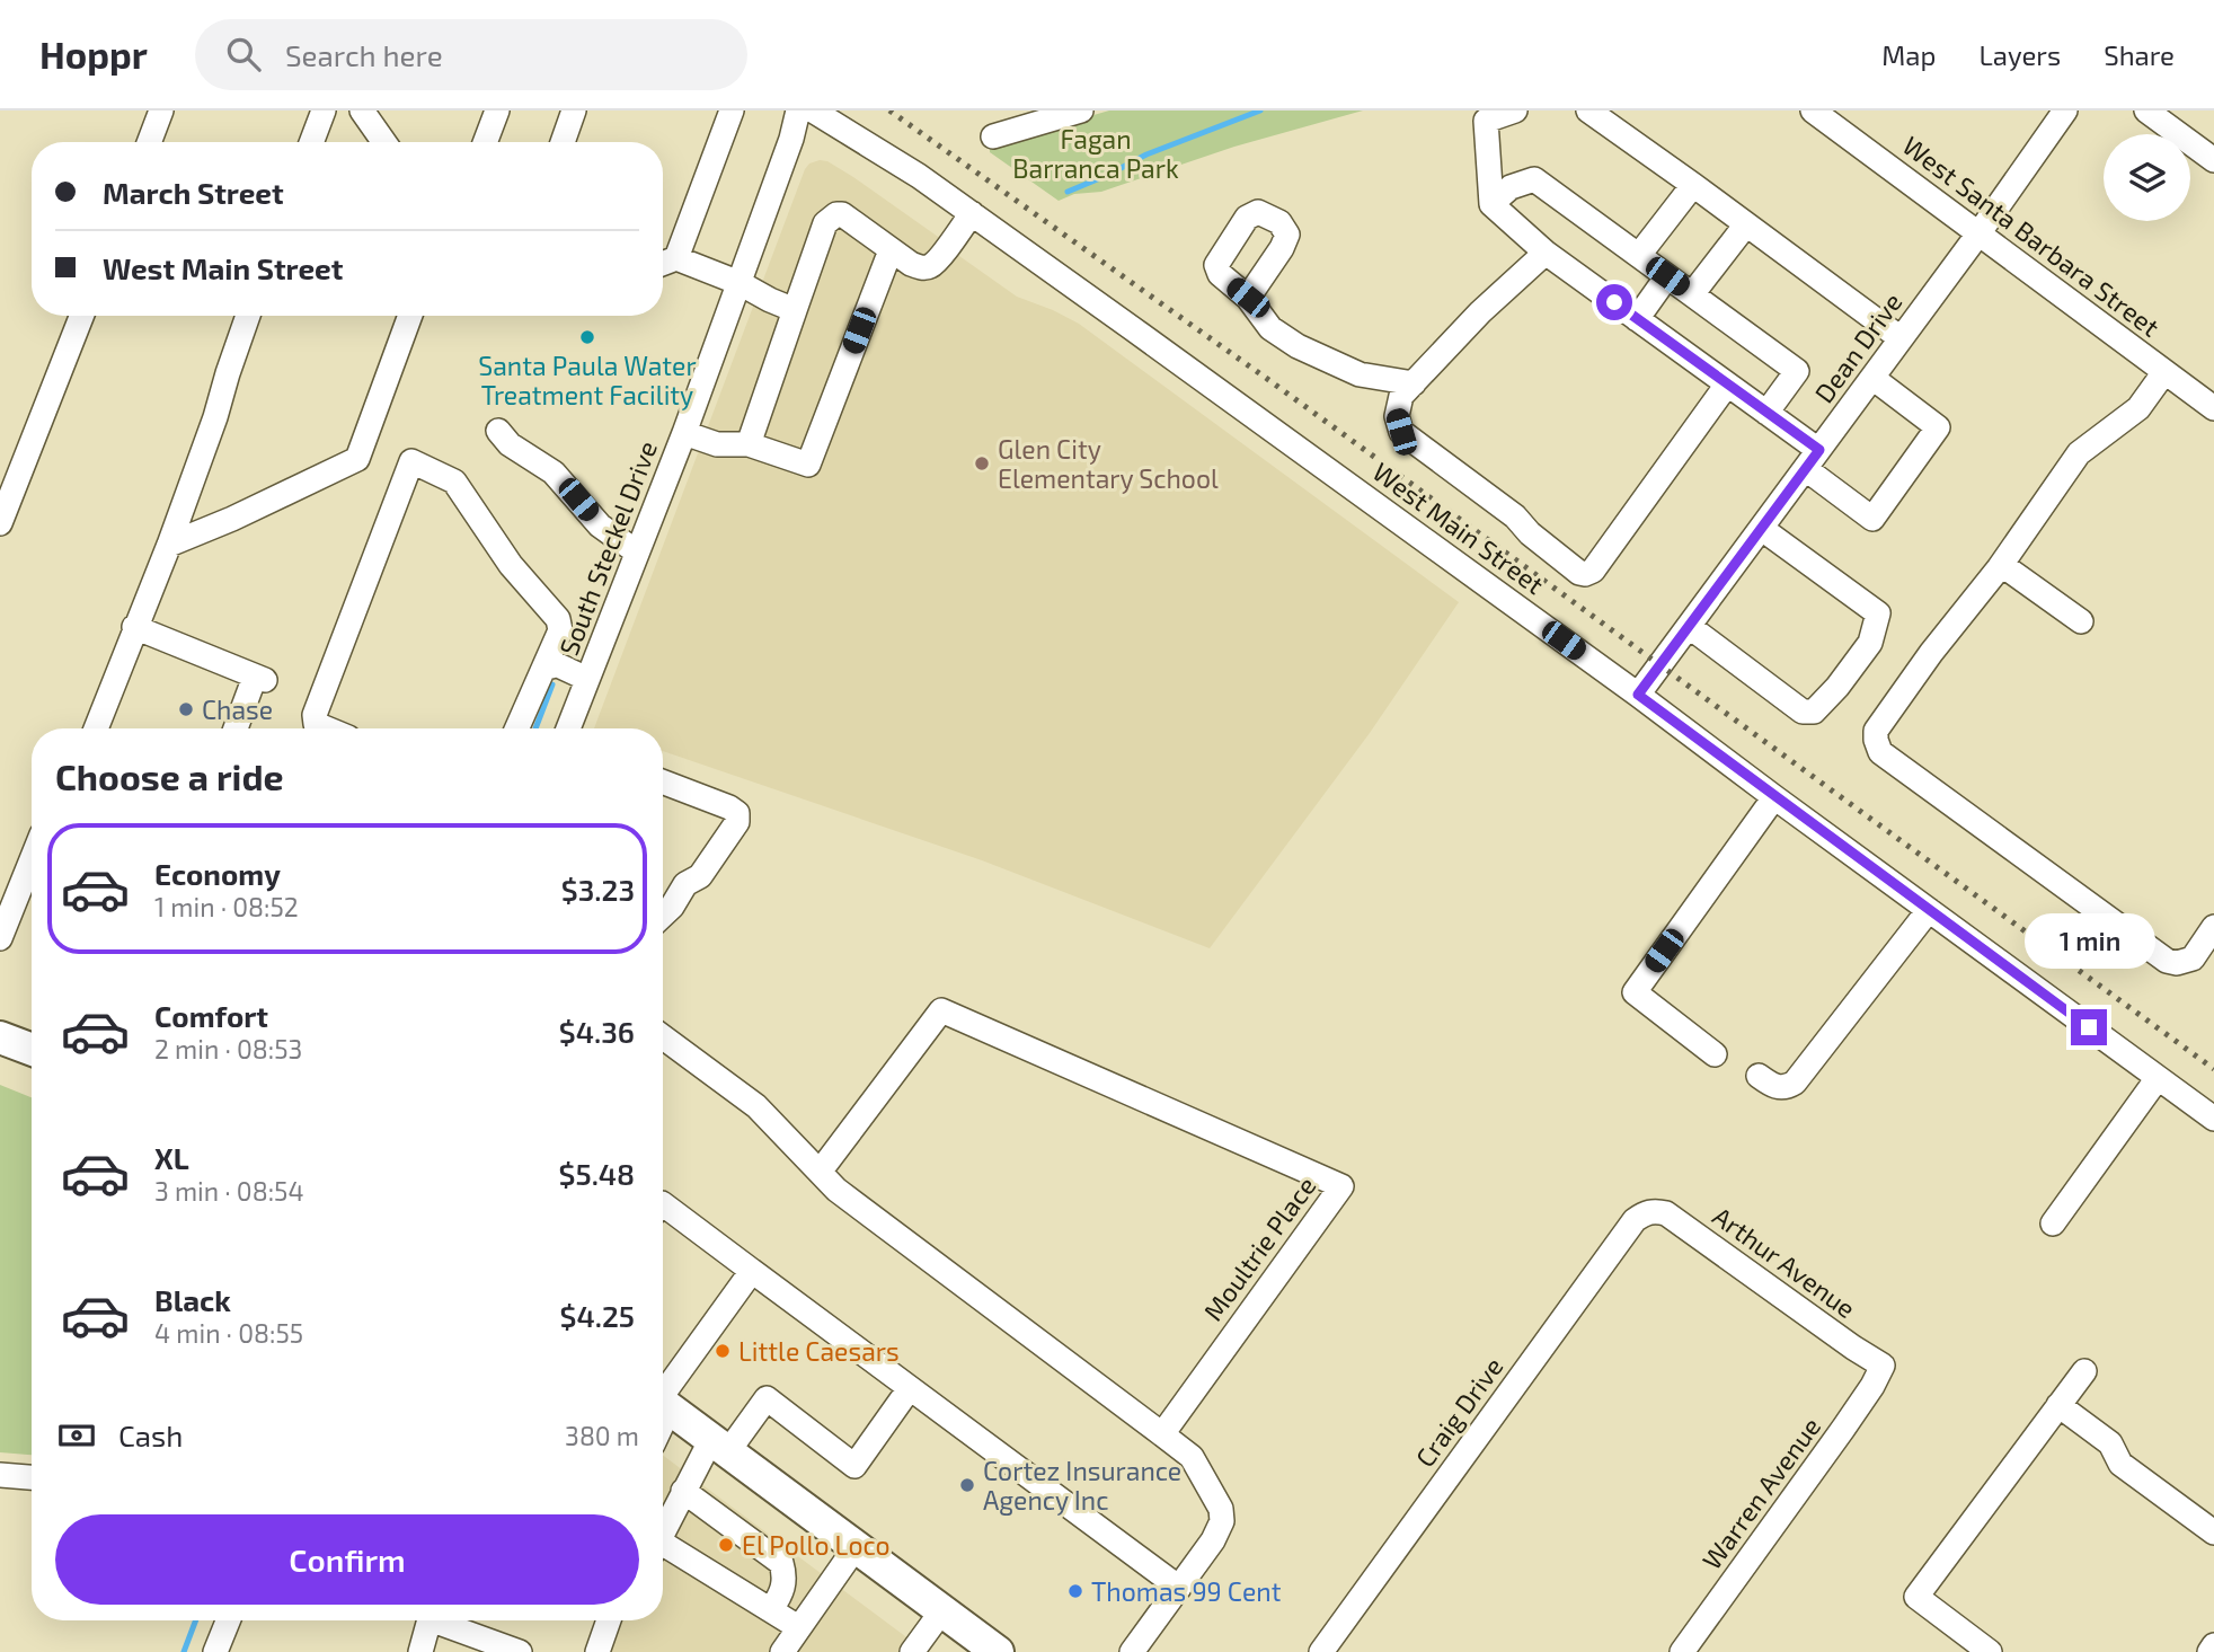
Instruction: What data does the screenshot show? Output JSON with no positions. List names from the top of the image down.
{
  "streets": {
    "street": [
      "West Santa Barbara Street",
      "Dean Drive",
      "West Main Street",
      "South Steckel Drive",
      "Moultrie Place",
      "Arthur Avenue",
      "Craig Drive",
      "Warren Avenue"
    ]
  },
  "crossings": [
    ["West Santa Barbara Street", "Dean Drive"],
    ["Dean Drive", "West Main Street"],
    ["Arthur Avenue", "Craig Drive"],
    ["Arthur Avenue", "Warren Avenue"]
  ],
  "parks": ["Fagan Barranca Park"],
  "places": [
    "Santa Paula Water Treatment Facility",
    "Glen City Elementary School",
    "Chase",
    "Little Caesars",
    "Cortez Insurance Agency Inc",
    "El Pollo Loco",
    "Thomas 99 Cent"
  ],
  "page": {
    "header": "Hoppr",
    "search": "Search here",
    "nav": ["Map", "Layers", "Share"],
    "banner": ["March Street", "West Main Street"],
    "heading": "Choose a ride",
    "list": [
      {
        "name": "Economy",
        "note": "1 min · 08:52",
        "value": "$3.23"
      },
      {
        "name": "Comfort",
        "note": "2 min · 08:53",
        "value": "$4.36"
      },
      {
        "name": "XL",
        "note": "3 min · 08:54",
        "value": "$5.48"
      },
      {
        "name": "Black",
        "note": "4 min · 08:55",
        "value": "$4.25"
      }
    ],
    "bubble": "1 min",
    "pay": ["Cash", "380 m"],
    "buttons": "Confirm"
  }
}
